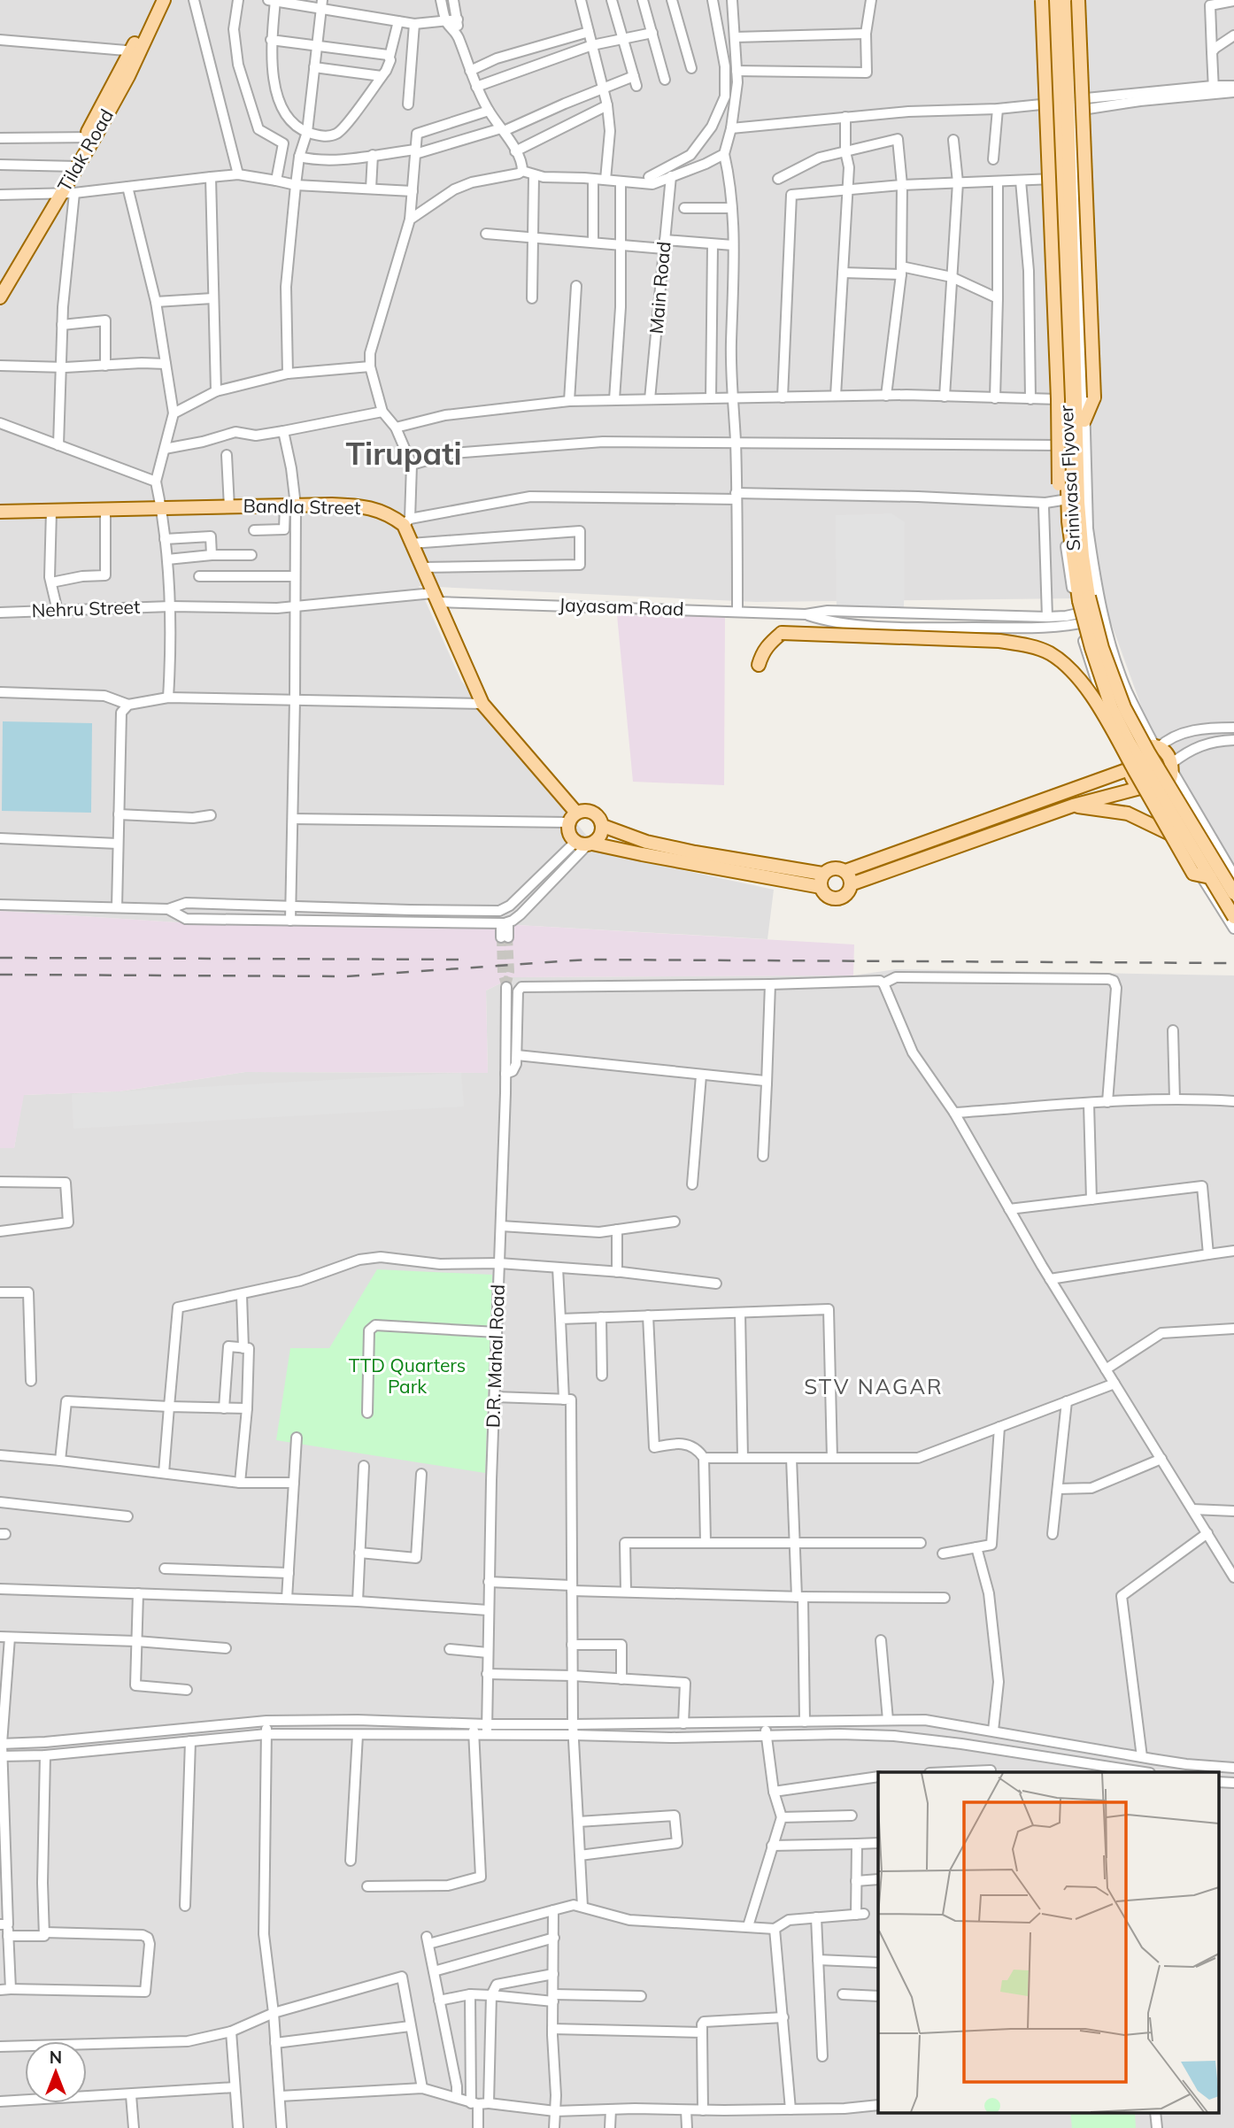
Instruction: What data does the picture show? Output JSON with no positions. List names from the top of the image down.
{
  "streets": {
    "main road": ["Tilak Road", "Srinivasa Flyover", "Bandla Street"],
    "street": [
      "Main Road",
      "Jayasam Road",
      "Nehru Street",
      "D.R. Mahal Road"
    ]
  },
  "crossings": [
    ["Jayasam Road", "Nehru Street"]
  ],
  "districts": ["Tirupati", "STV NAGAR"],
  "parks": ["TTD Quarters Park"],
  "north": "top"
}
